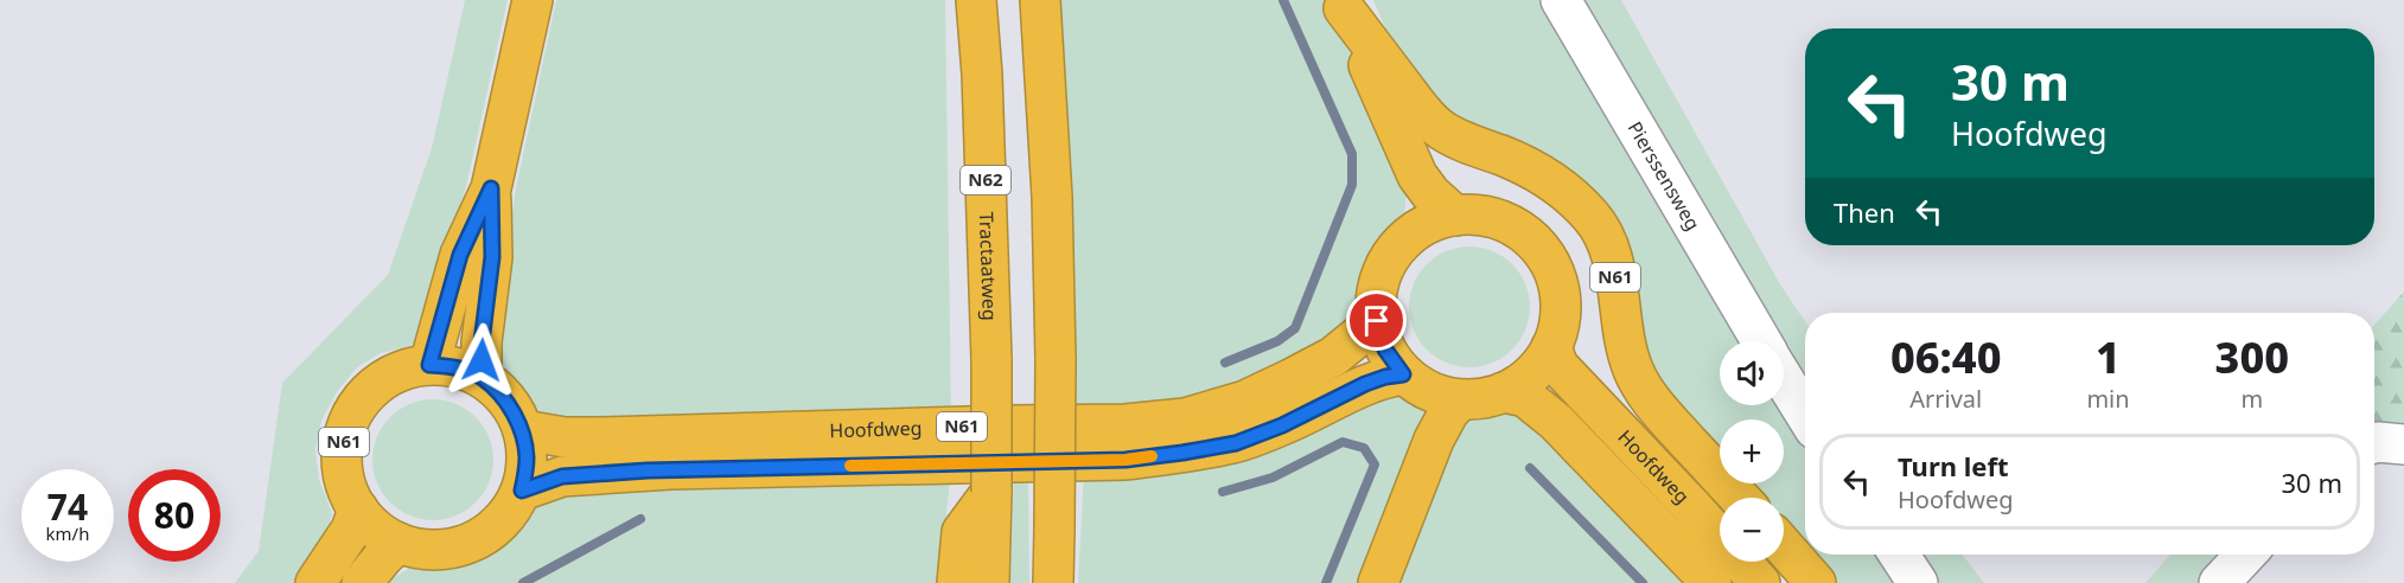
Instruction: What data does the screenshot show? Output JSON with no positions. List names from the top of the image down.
{
  "streets": {
    "highway": [
      "N62",
      "Tractaatweg",
      "N61",
      "Hoofdweg"
    ],
    "street": ["Pierssensweg"]
  },
  "crossings": [
    ["N62", "Tractaatweg"],
    ["N61", "Hoofdweg"]
  ],
  "page": {
    "turn": ["30 m", "Hoofdweg"],
    "then": "Then",
    "eta": [
      "06:40",
      "Arrival",
      "1",
      "min",
      "300",
      "m"
    ],
    "map_buttons": ["+", "−"],
    "list": [
      {
        "name": "Turn left",
        "note": "Hoofdweg",
        "value": "30 m"
      }
    ],
    "speed": "74 km/h",
    "limit": "80"
  }
}
